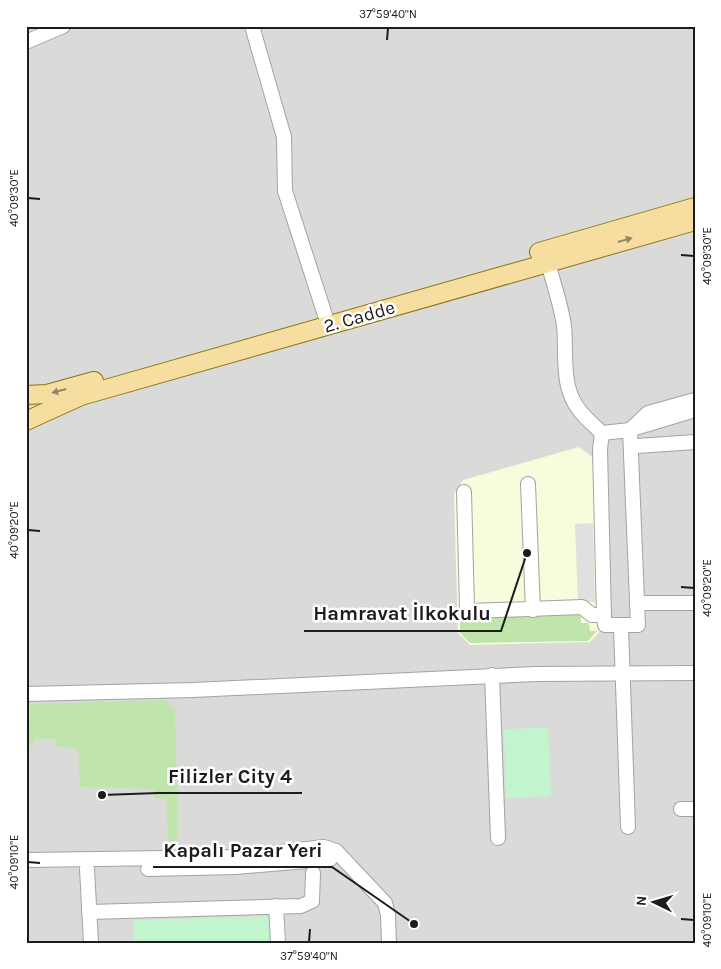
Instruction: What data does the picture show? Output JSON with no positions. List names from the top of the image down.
{
  "streets": {
    "main road": ["2. Cadde"]
  },
  "places": ["Hamravat İlkokulu", "Filizler City 4", "Kapalı Pazar Yeri"],
  "north": "left",
  "coordinates": [
    "37°59'40\"N",
    "40°09'30\"E",
    "40°09'20\"E",
    "40°09'10\"E"
  ]
}
